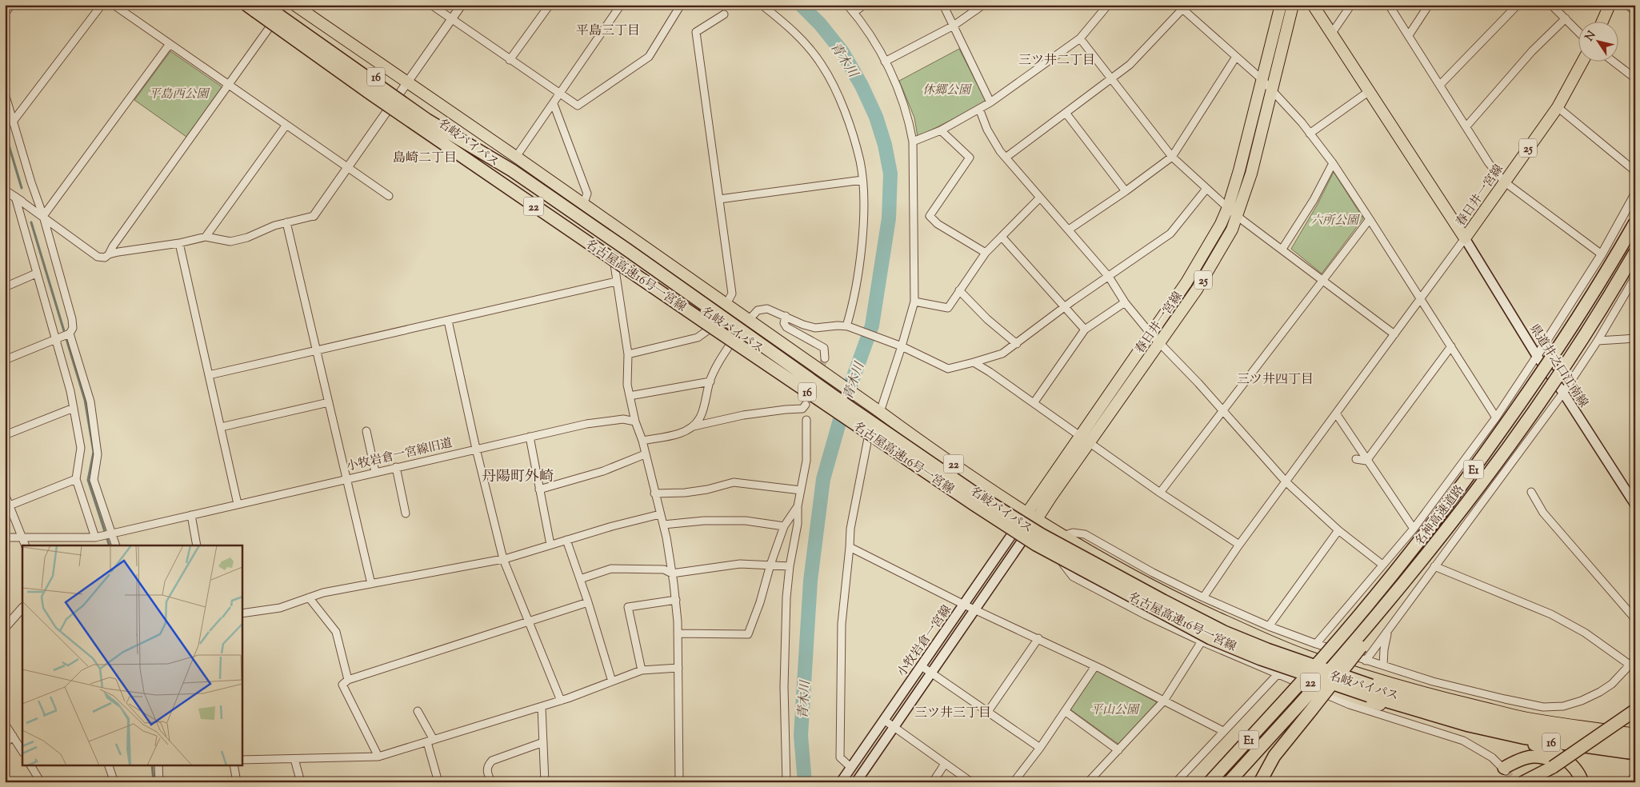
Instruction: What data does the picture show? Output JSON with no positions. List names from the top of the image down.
{
  "streets": {
    "highway": [
      "16",
      "名古屋高速16号一宮線",
      "E1",
      "名神高速道路"
    ],
    "main road": [
      "名岐バイパス",
      "25",
      "春日井一宮線",
      "22",
      "県道井之口江南線",
      "小牧岩倉一宮線"
    ],
    "street": ["小牧岩倉一宮線旧道"]
  },
  "crossings": [
    ["16", "名古屋高速16号一宮線"],
    ["名岐バイパス", "春日井一宮線"],
    ["名岐バイパス", "小牧岩倉一宮線"],
    ["春日井一宮線", "県道井之口江南線"],
    ["春日井一宮線", "小牧岩倉一宮線"]
  ],
  "districts": [
    "平島三丁目",
    "三ツ井二丁目",
    "島崎二丁目",
    "三ツ井四丁目",
    "丹陽町外崎",
    "三ツ井三丁目"
  ],
  "water": ["青木川"],
  "parks": [
    "休郷公園",
    "平島西公園",
    "六所公園",
    "平山公園"
  ],
  "north": "top left"
}
